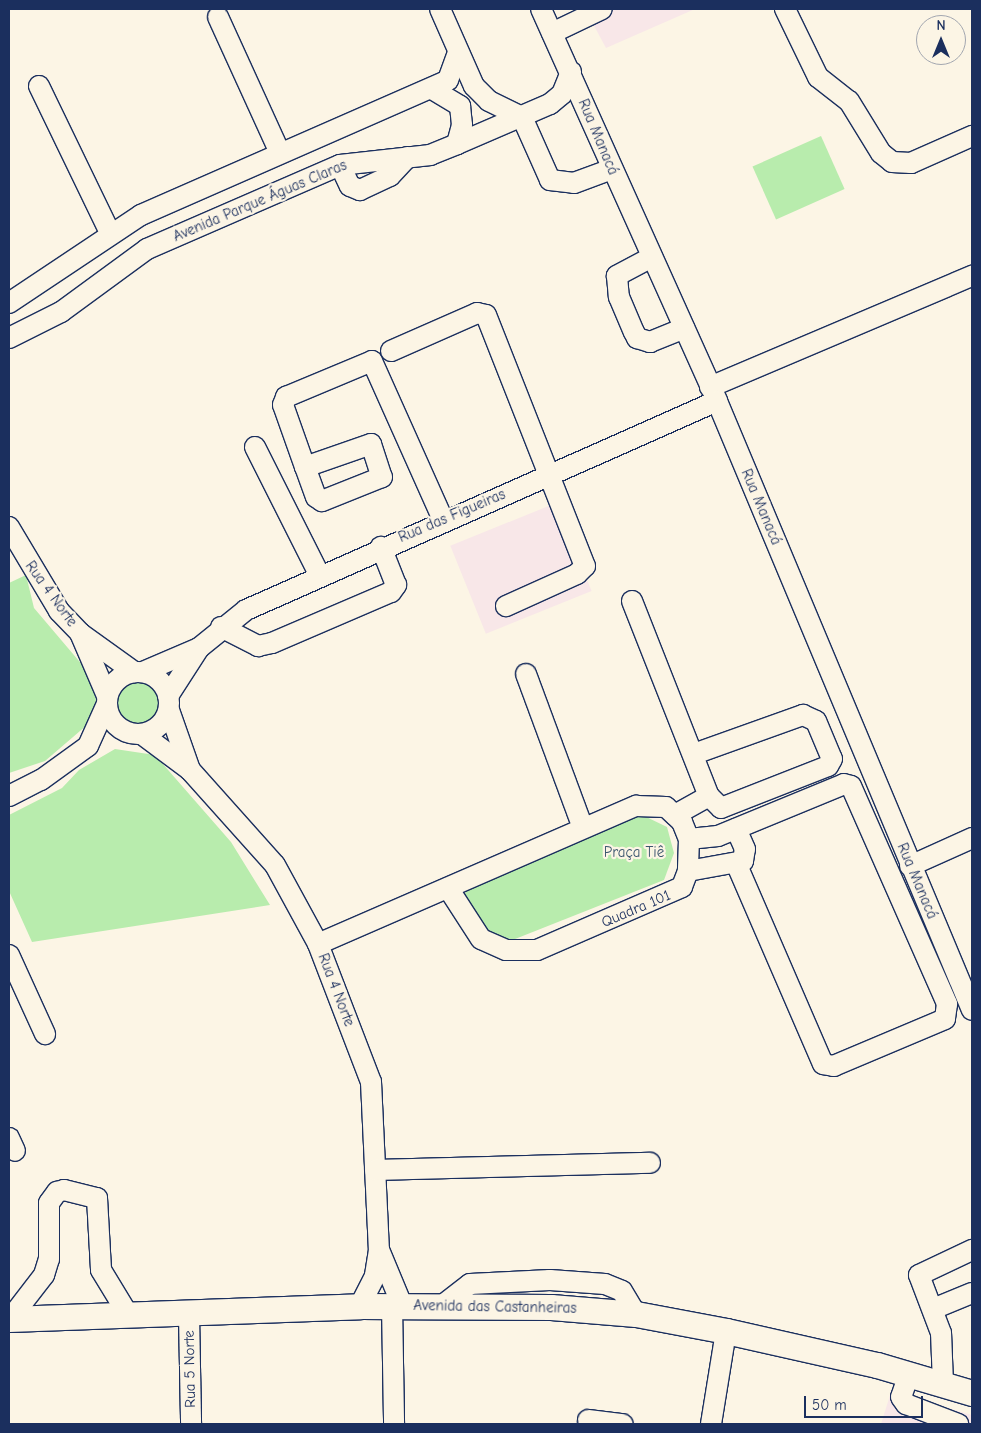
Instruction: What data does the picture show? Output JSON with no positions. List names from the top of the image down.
{
  "streets": {
    "main road": ["Avenida das Castanheiras"],
    "street": [
      "Rua Manacá",
      "Avenida Parque Águas Claras",
      "Rua das Figueiras",
      "Rua 4 Norte",
      "Quadra 101",
      "Rua 5 Norte"
    ]
  },
  "crossings": [
    ["Rua Manacá", "Avenida Parque Águas Claras"],
    ["Rua Manacá", "Rua das Figueiras"],
    ["Rua das Figueiras", "Rua 4 Norte"],
    ["Rua 4 Norte", "Avenida das Castanheiras"],
    ["Avenida das Castanheiras", "Rua 5 Norte"]
  ],
  "parks": ["Praça Tiê"],
  "scale_bar": "50 m",
  "north": "top"
}
